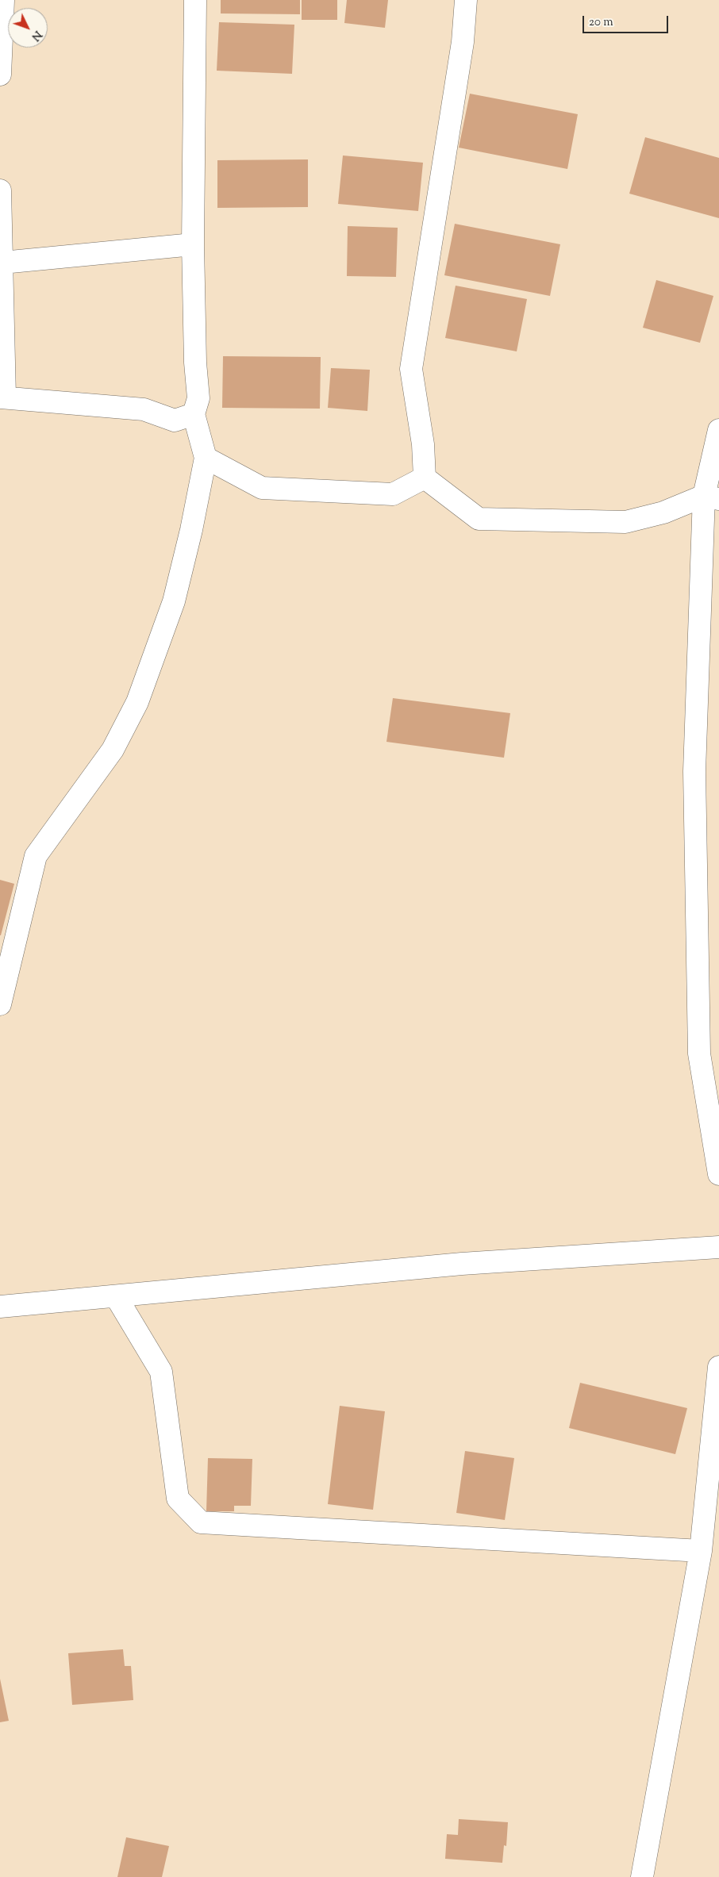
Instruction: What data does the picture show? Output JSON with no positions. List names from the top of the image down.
{
  "scale_bar": "20 m",
  "north": "bottom right"
}
